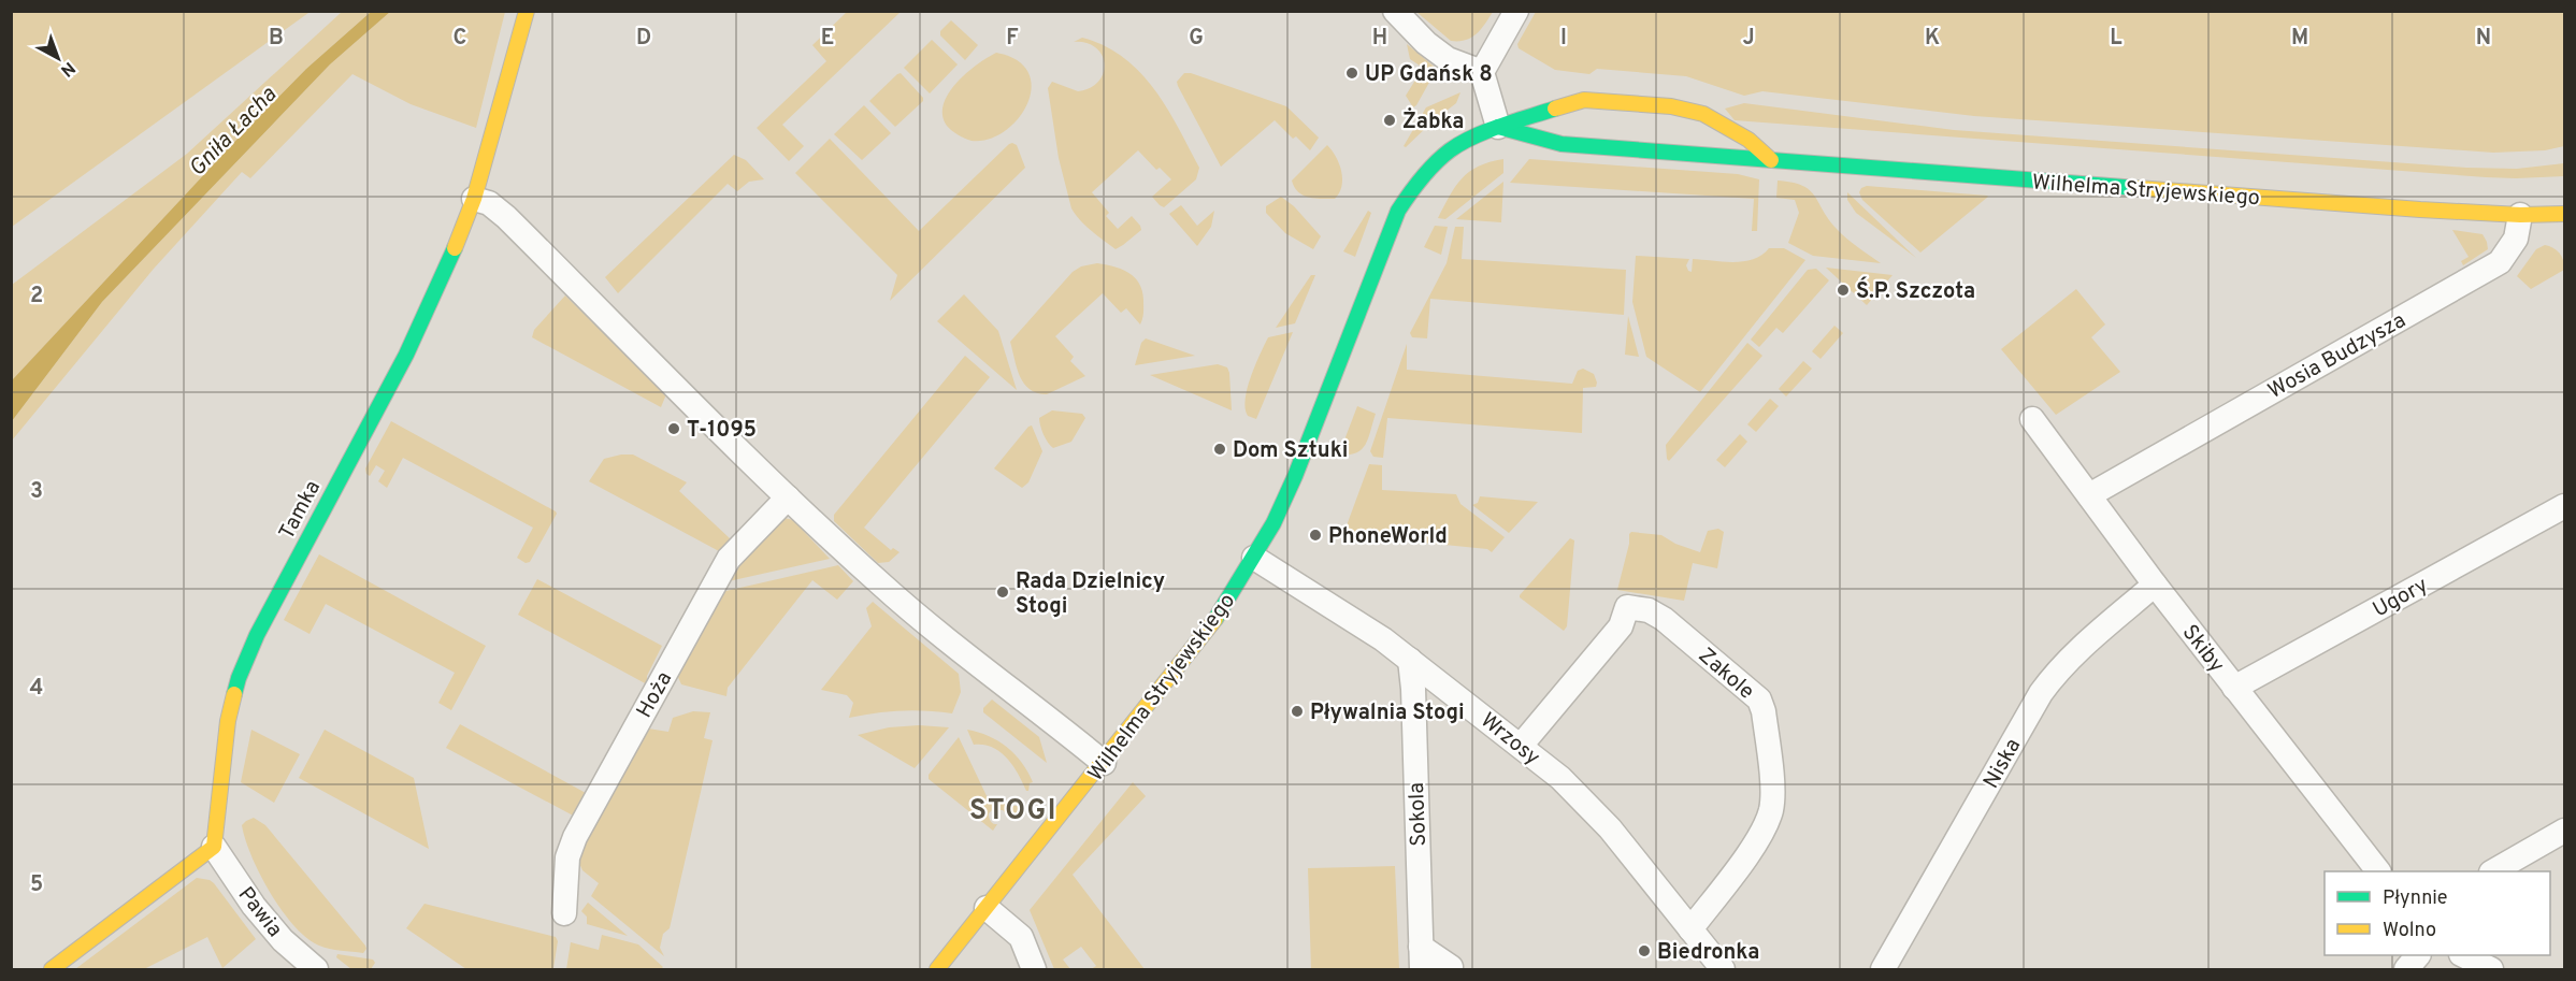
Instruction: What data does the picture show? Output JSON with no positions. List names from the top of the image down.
{
  "streets": {
    "street": [
      "Wilhelma Stryjewskiego",
      "Wosia Budzysza",
      "Tamka",
      "Ugory",
      "Skiby",
      "Zakole",
      "Hoża",
      "Wrzosy",
      "Niska",
      "Sokola",
      "Pawia"
    ]
  },
  "crossings": [
    ["Wilhelma Stryjewskiego", "Wosia Budzysza"],
    ["Wilhelma Stryjewskiego", "Wrzosy"],
    ["Wosia Budzysza", "Skiby"],
    ["Tamka", "Pawia"],
    ["Ugory", "Skiby"],
    ["Skiby", "Niska"],
    ["Zakole", "Wrzosy"],
    ["Wrzosy", "Sokola"]
  ],
  "districts": ["STOGI"],
  "water": ["Gniła Łacha"],
  "places": [
    "UP Gdańsk 8",
    "Żabka",
    "Ś.P. Szczota",
    "T-1095",
    "Dom Sztuki",
    "PhoneWorld",
    "Rada Dzielnicy Stogi",
    "Pływalnia Stogi",
    "Biedronka"
  ],
  "legend": ["Płynnie", "Wolno"],
  "north": "bottom right",
  "grid": {
    "columns": [
      "B",
      "C",
      "D",
      "E",
      "F",
      "G",
      "H",
      "I",
      "J",
      "K",
      "L",
      "M",
      "N"
    ],
    "rows": [
      "2",
      "3",
      "4",
      "5"
    ]
  }
}
